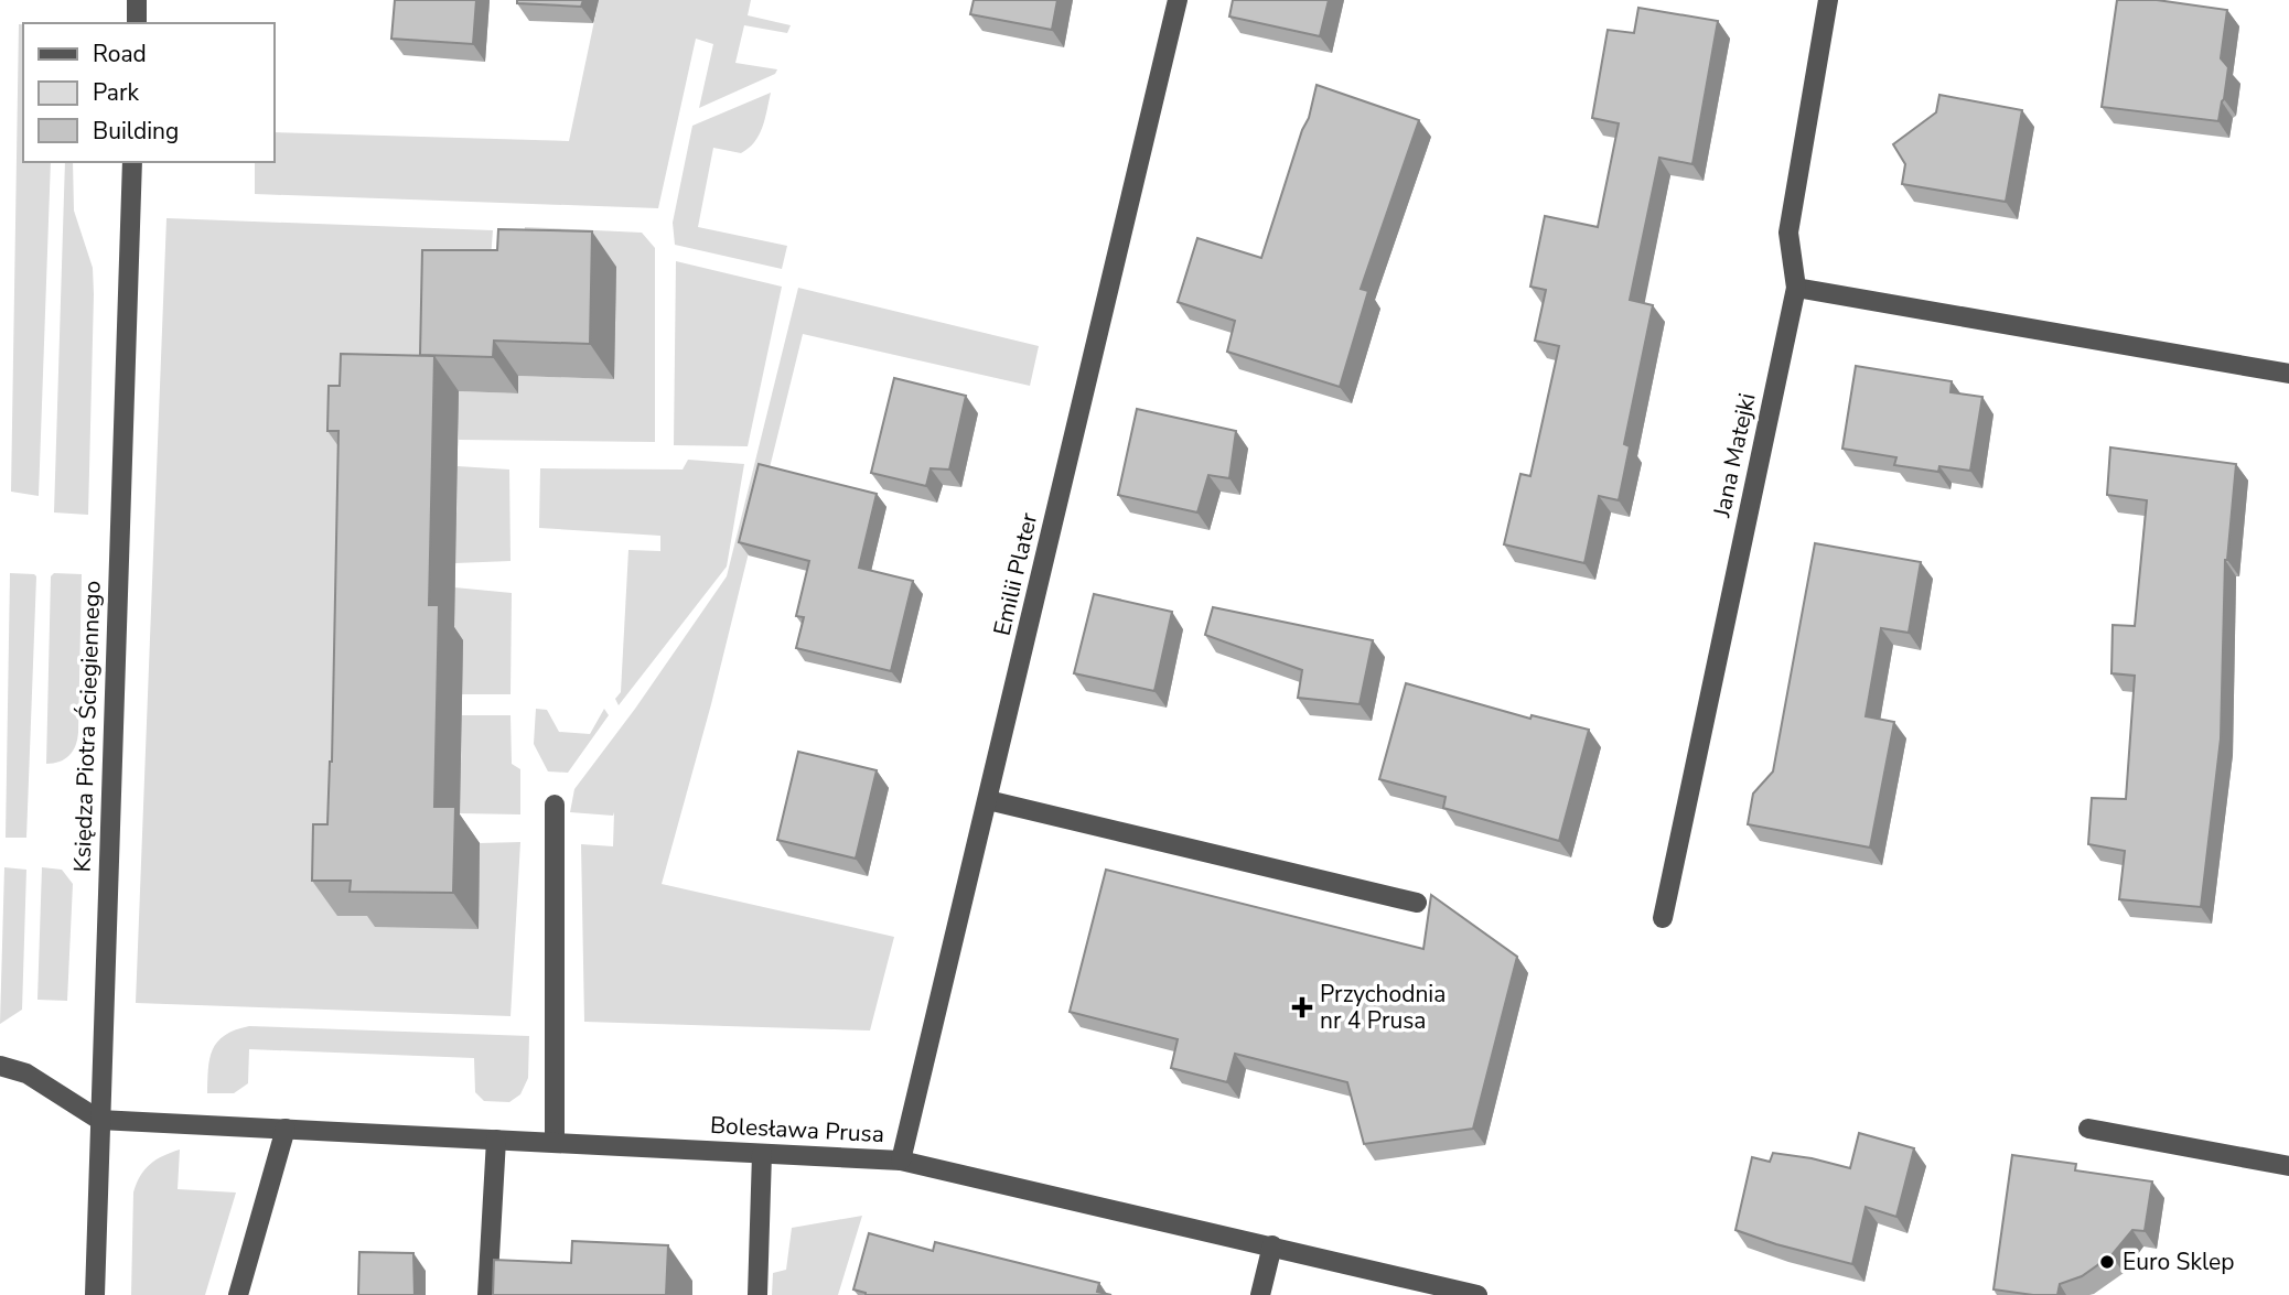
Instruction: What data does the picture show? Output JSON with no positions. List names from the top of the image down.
{
  "streets": {
    "street": [
      "Jana Matejki",
      "Emilii Plater",
      "Księdza Piotra Ściegiennego",
      "Bolesława Prusa"
    ]
  },
  "crossings": [
    ["Emilii Plater", "Bolesława Prusa"],
    ["Księdza Piotra Ściegiennego", "Bolesława Prusa"]
  ],
  "places": {
    "health": ["Przychodnia nr 4 Prusa"],
    "other": ["Euro Sklep"]
  },
  "legend": ["Road", "Park", "Building"]
}
